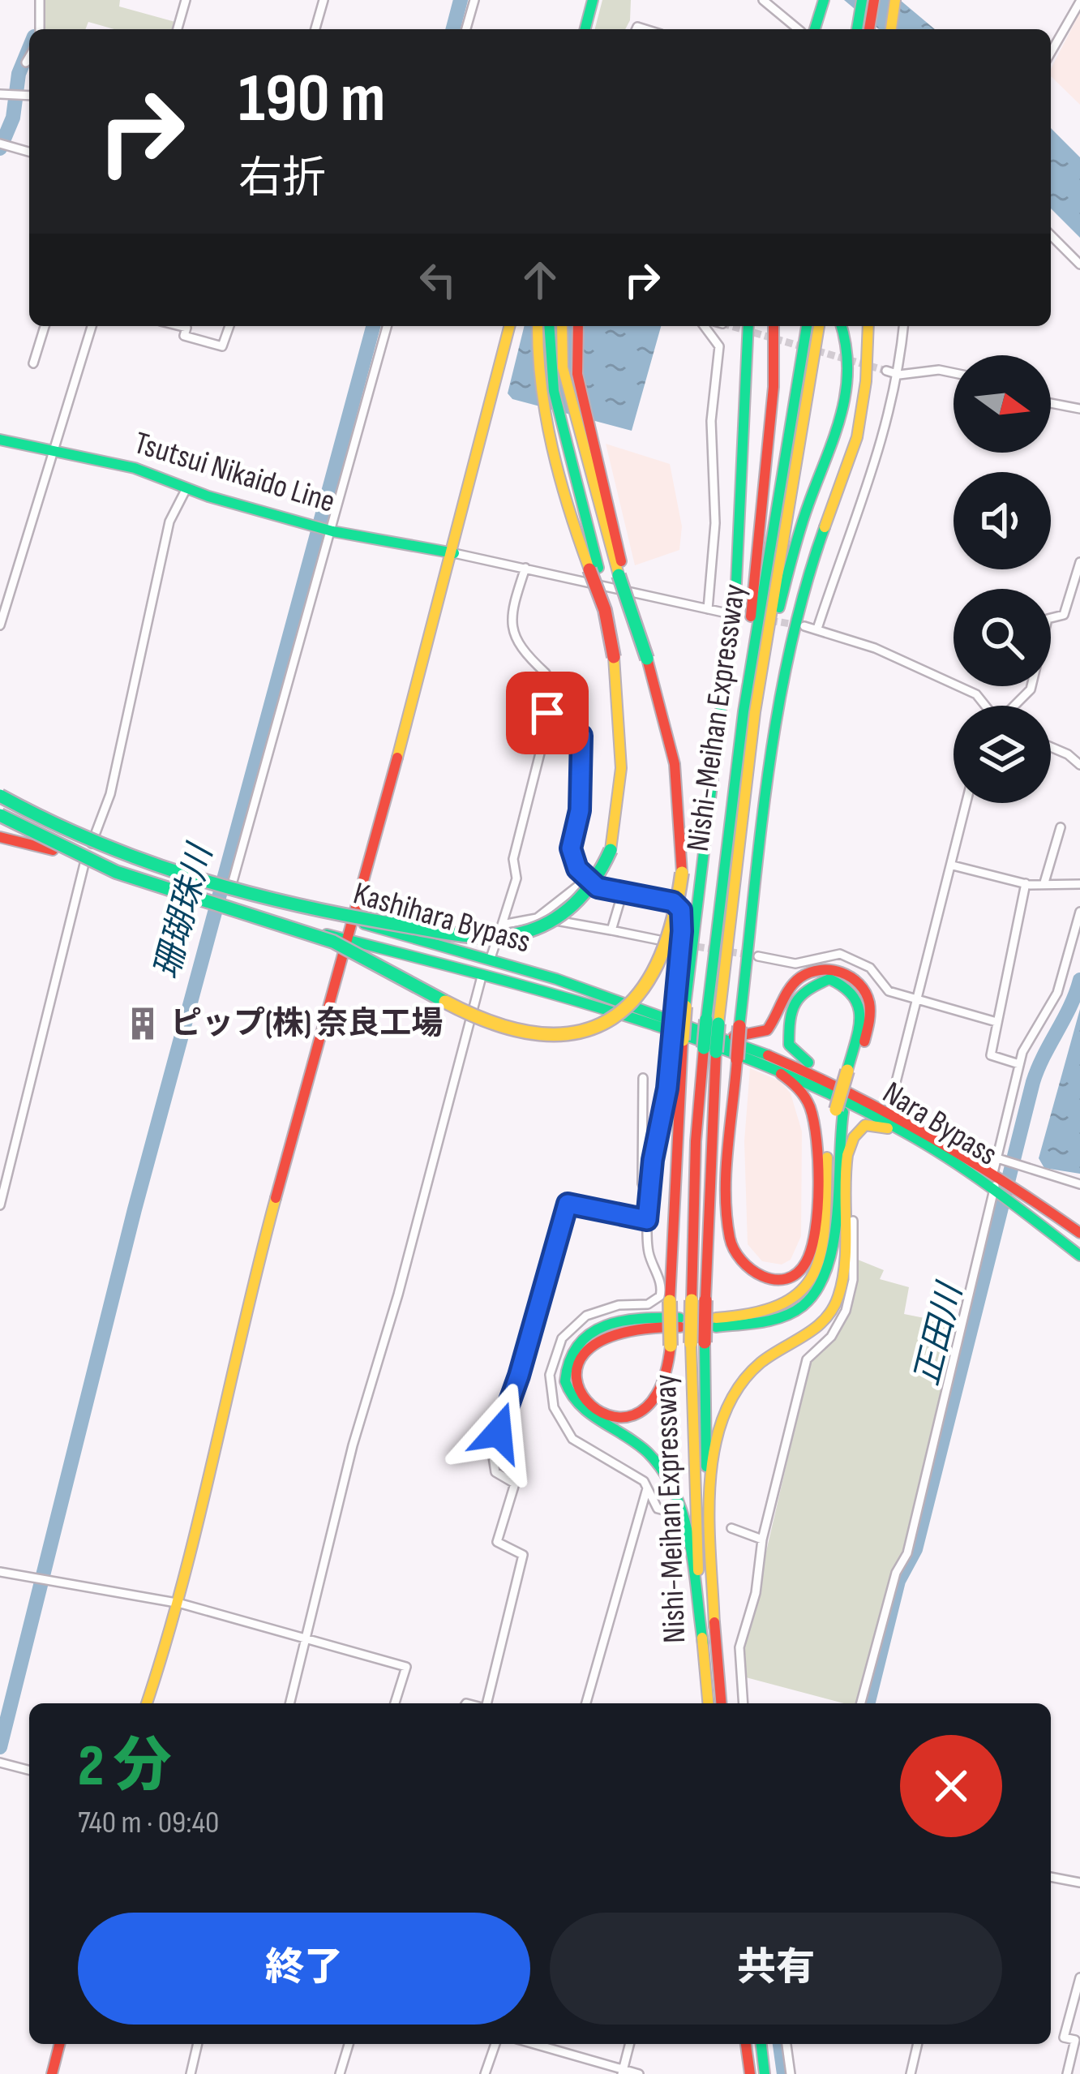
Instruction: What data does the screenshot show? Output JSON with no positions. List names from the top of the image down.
{
  "streets": {
    "main road": [
      "Tsutsui Nikaido Line",
      "Nishi-Meihan Expressway",
      "Kashihara Bypass",
      "Nara Bypass"
    ]
  },
  "crossings": [
    ["Kashihara Bypass", "Nara Bypass"]
  ],
  "water": ["珊瑚珠川", "正田川"],
  "places": {
    "building": ["ピップ(株) 奈良工場"]
  },
  "north": "right",
  "page": {
    "turn": ["190 m", "右折"],
    "heading": ["2 分", "740 m · 09:40"],
    "buttons": ["終了", "共有"]
  }
}
